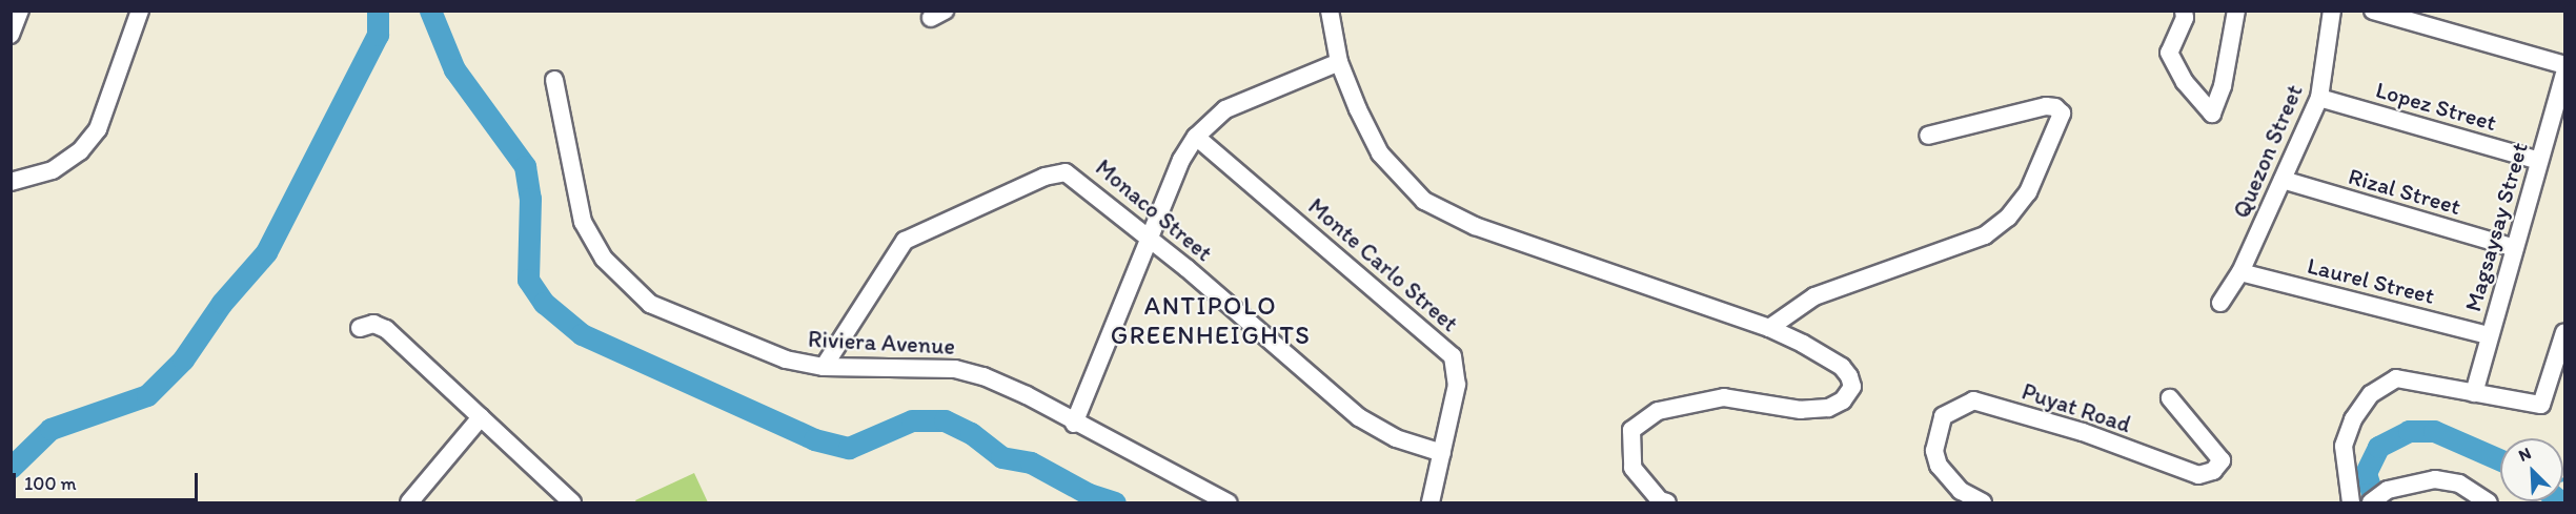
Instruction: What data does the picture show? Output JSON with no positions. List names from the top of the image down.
{
  "streets": {
    "street": [
      "Lopez Street",
      "Quezon Street",
      "Rizal Street",
      "Monaco Street",
      "Magsaysay Street",
      "Monte Carlo Street",
      "Laurel Street",
      "Riviera Avenue",
      "Puyat Road"
    ]
  },
  "crossings": [
    ["Lopez Street", "Quezon Street"],
    ["Lopez Street", "Magsaysay Street"],
    ["Quezon Street", "Rizal Street"],
    ["Quezon Street", "Laurel Street"],
    ["Rizal Street", "Magsaysay Street"],
    ["Monaco Street", "Monte Carlo Street"],
    ["Monaco Street", "Riviera Avenue"],
    ["Magsaysay Street", "Laurel Street"]
  ],
  "districts": ["ANTIPOLO GREENHEIGHTS"],
  "scale_bar": "100 m",
  "north": "top left"
}
